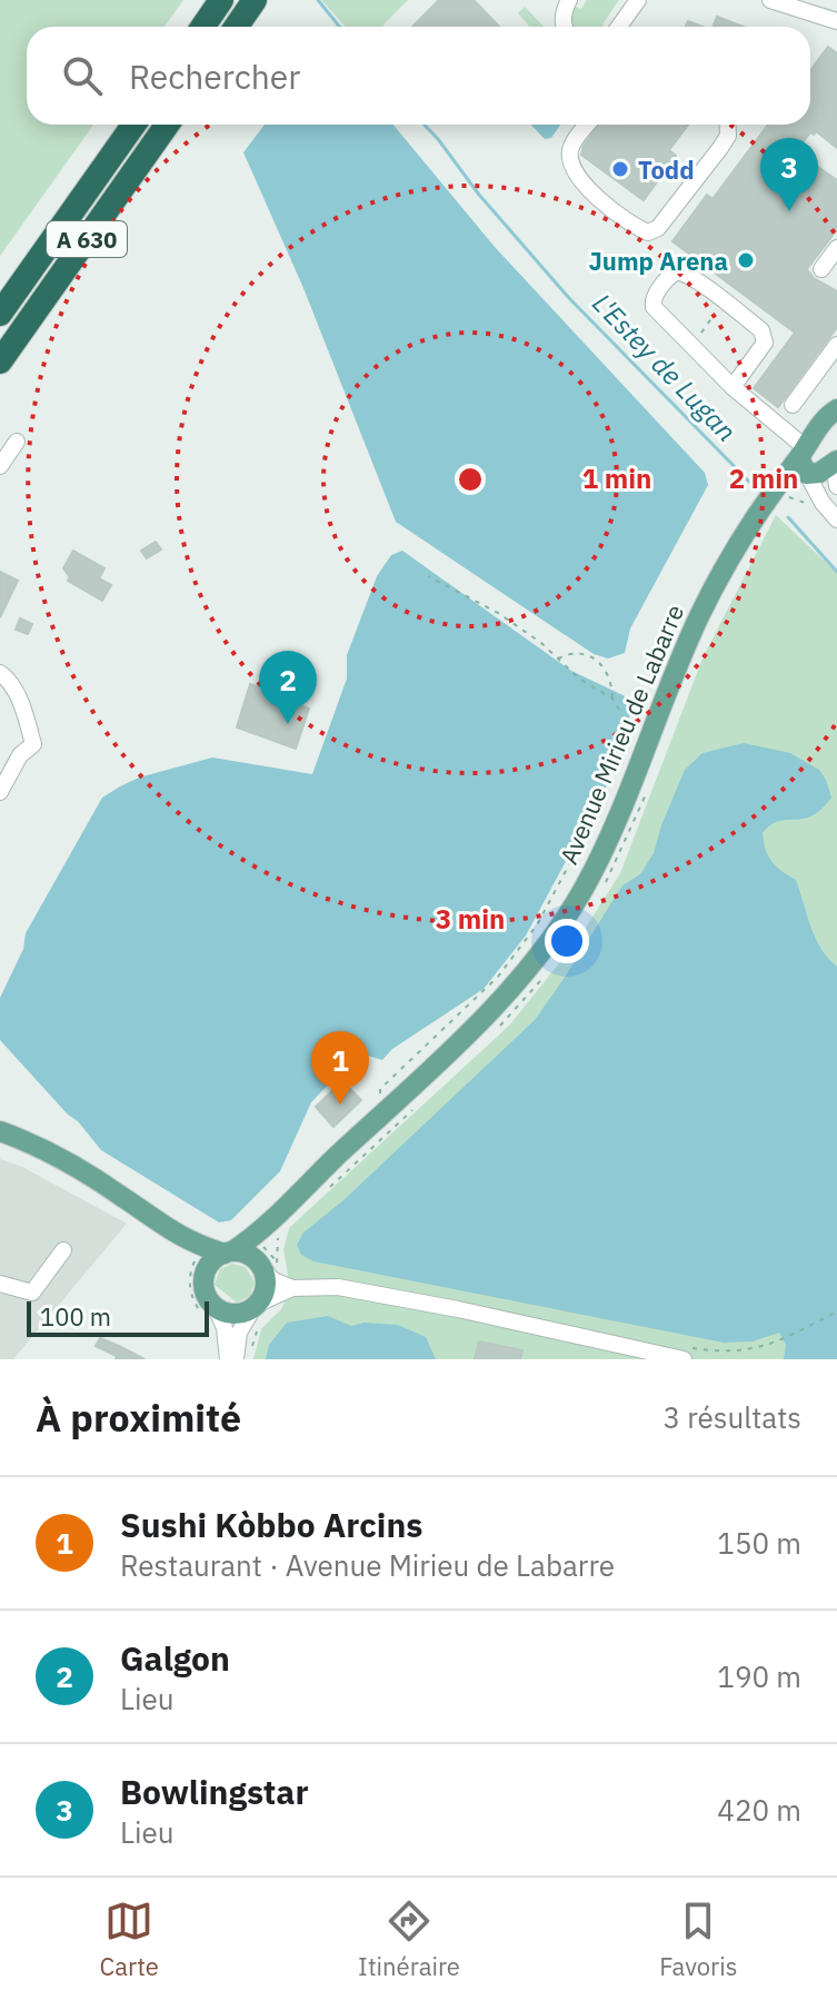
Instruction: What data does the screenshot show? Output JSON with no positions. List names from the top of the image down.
{
  "streets": {
    "highway": ["A 630"],
    "main road": ["Avenue Mirieu de Labarre"]
  },
  "water": ["L'Estey de Lugan"],
  "places": ["Todd", "Jump Arena"],
  "scale_bar": "100 m",
  "page": {
    "search": "Rechercher",
    "pins": ["3", "2", "1"],
    "scale": "100 m",
    "heading": ["À proximité", "3 résultats"],
    "list": [
      {
        "mark": "1",
        "name": "Sushi Kòbbo Arcins",
        "note": "Restaurant · Avenue Mirieu de Labarre",
        "value": "150 m"
      },
      {
        "mark": "2",
        "name": "Galgon",
        "note": "Lieu",
        "value": "190 m"
      },
      {
        "mark": "3",
        "name": "Bowlingstar",
        "note": "Lieu",
        "value": "420 m"
      }
    ],
    "nav": ["Carte", "Itinéraire", "Favoris"]
  },
  "rings": ["1 min", "2 min", "3 min"]
}
